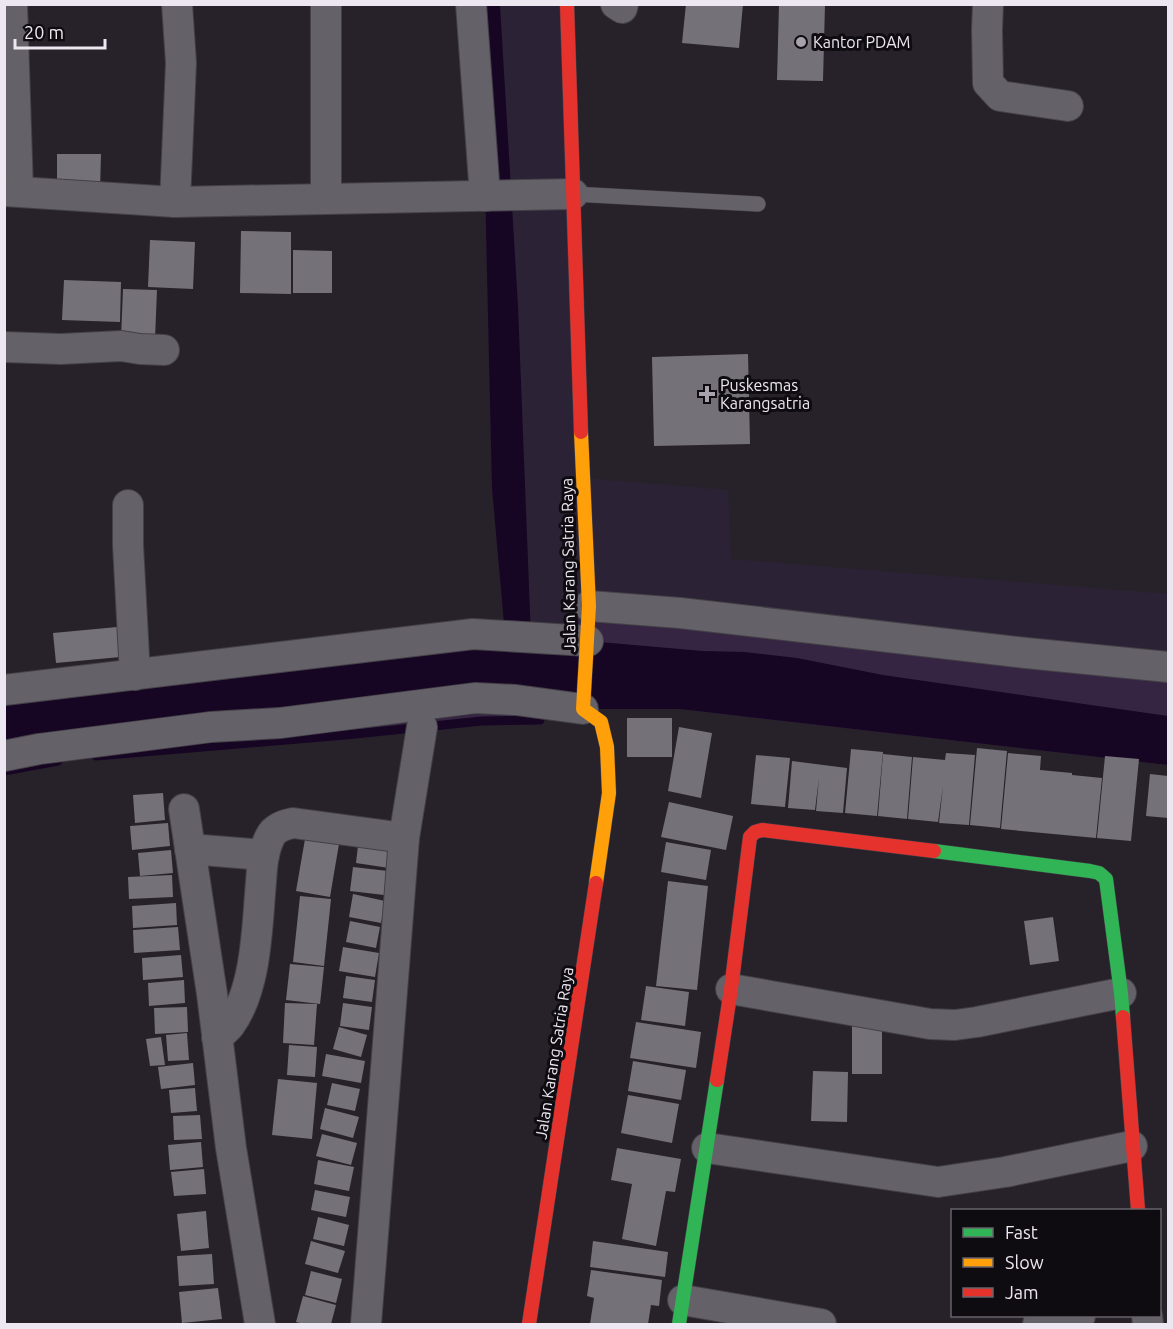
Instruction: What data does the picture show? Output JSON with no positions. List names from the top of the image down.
{
  "streets": {
    "street": ["Jalan Karang Satria Raya"]
  },
  "places": {
    "other": ["Kantor PDAM"],
    "health": ["Puskesmas Karangsatria"]
  },
  "legend": ["Fast", "Slow", "Jam"],
  "scale_bar": "20 m"
}
